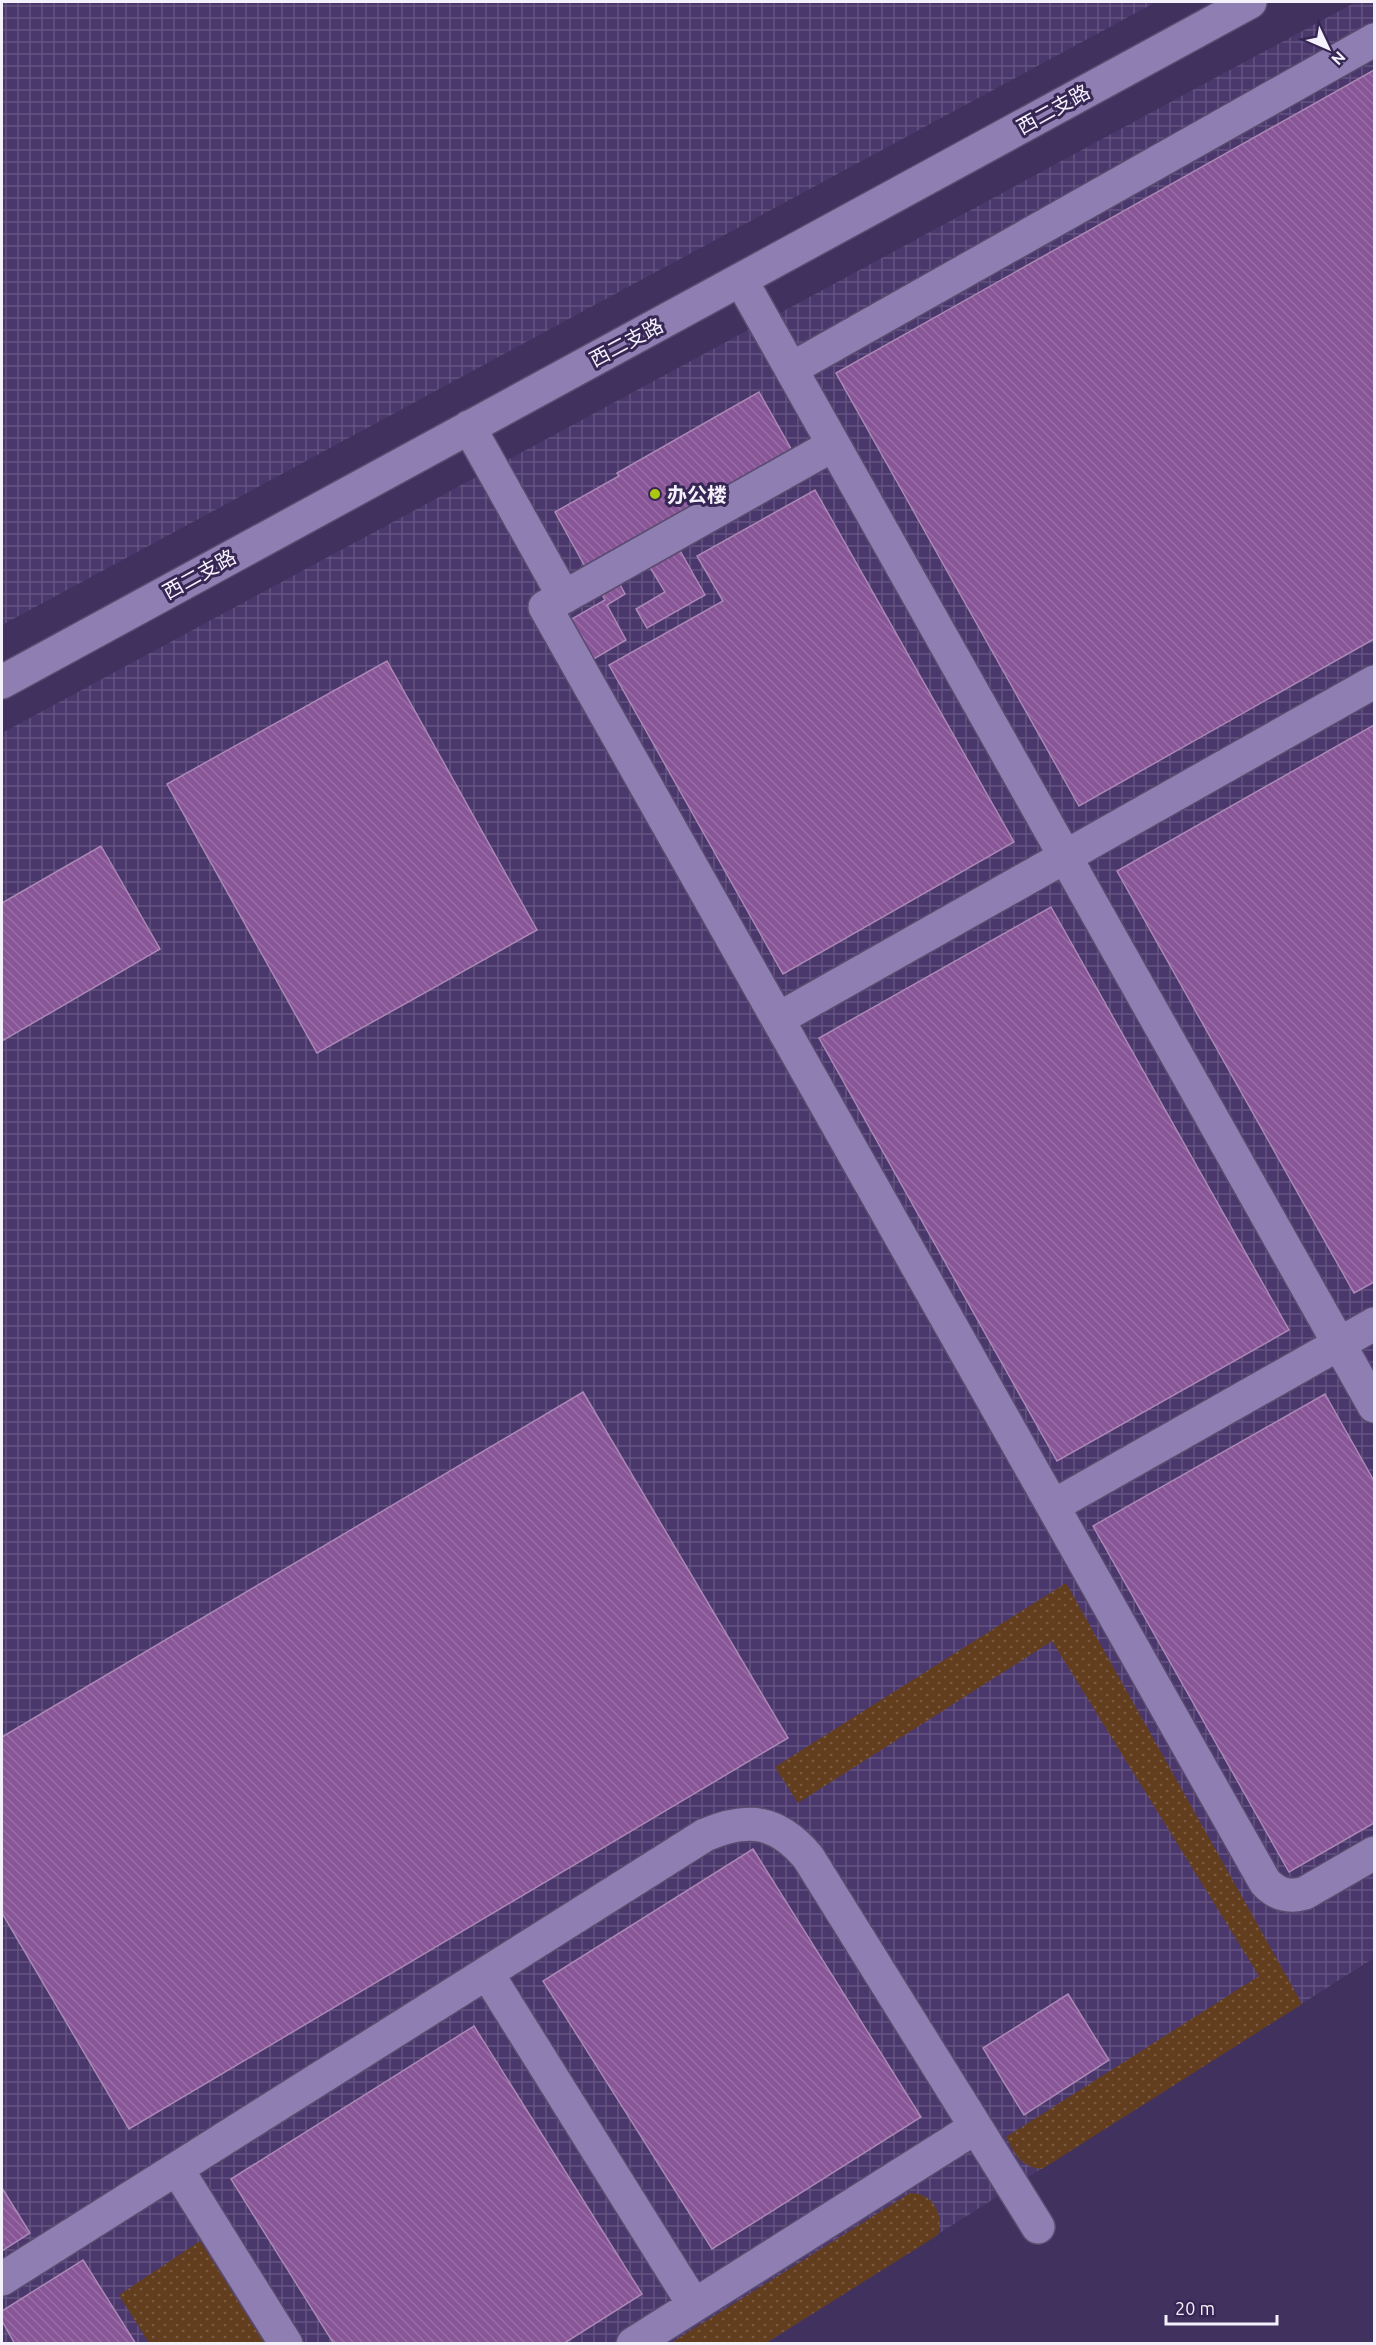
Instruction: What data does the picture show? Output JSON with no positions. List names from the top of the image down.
{
  "streets": {
    "street": ["西二支路"]
  },
  "places": ["办公楼"],
  "scale_bar": "20 m",
  "north": "bottom right"
}
